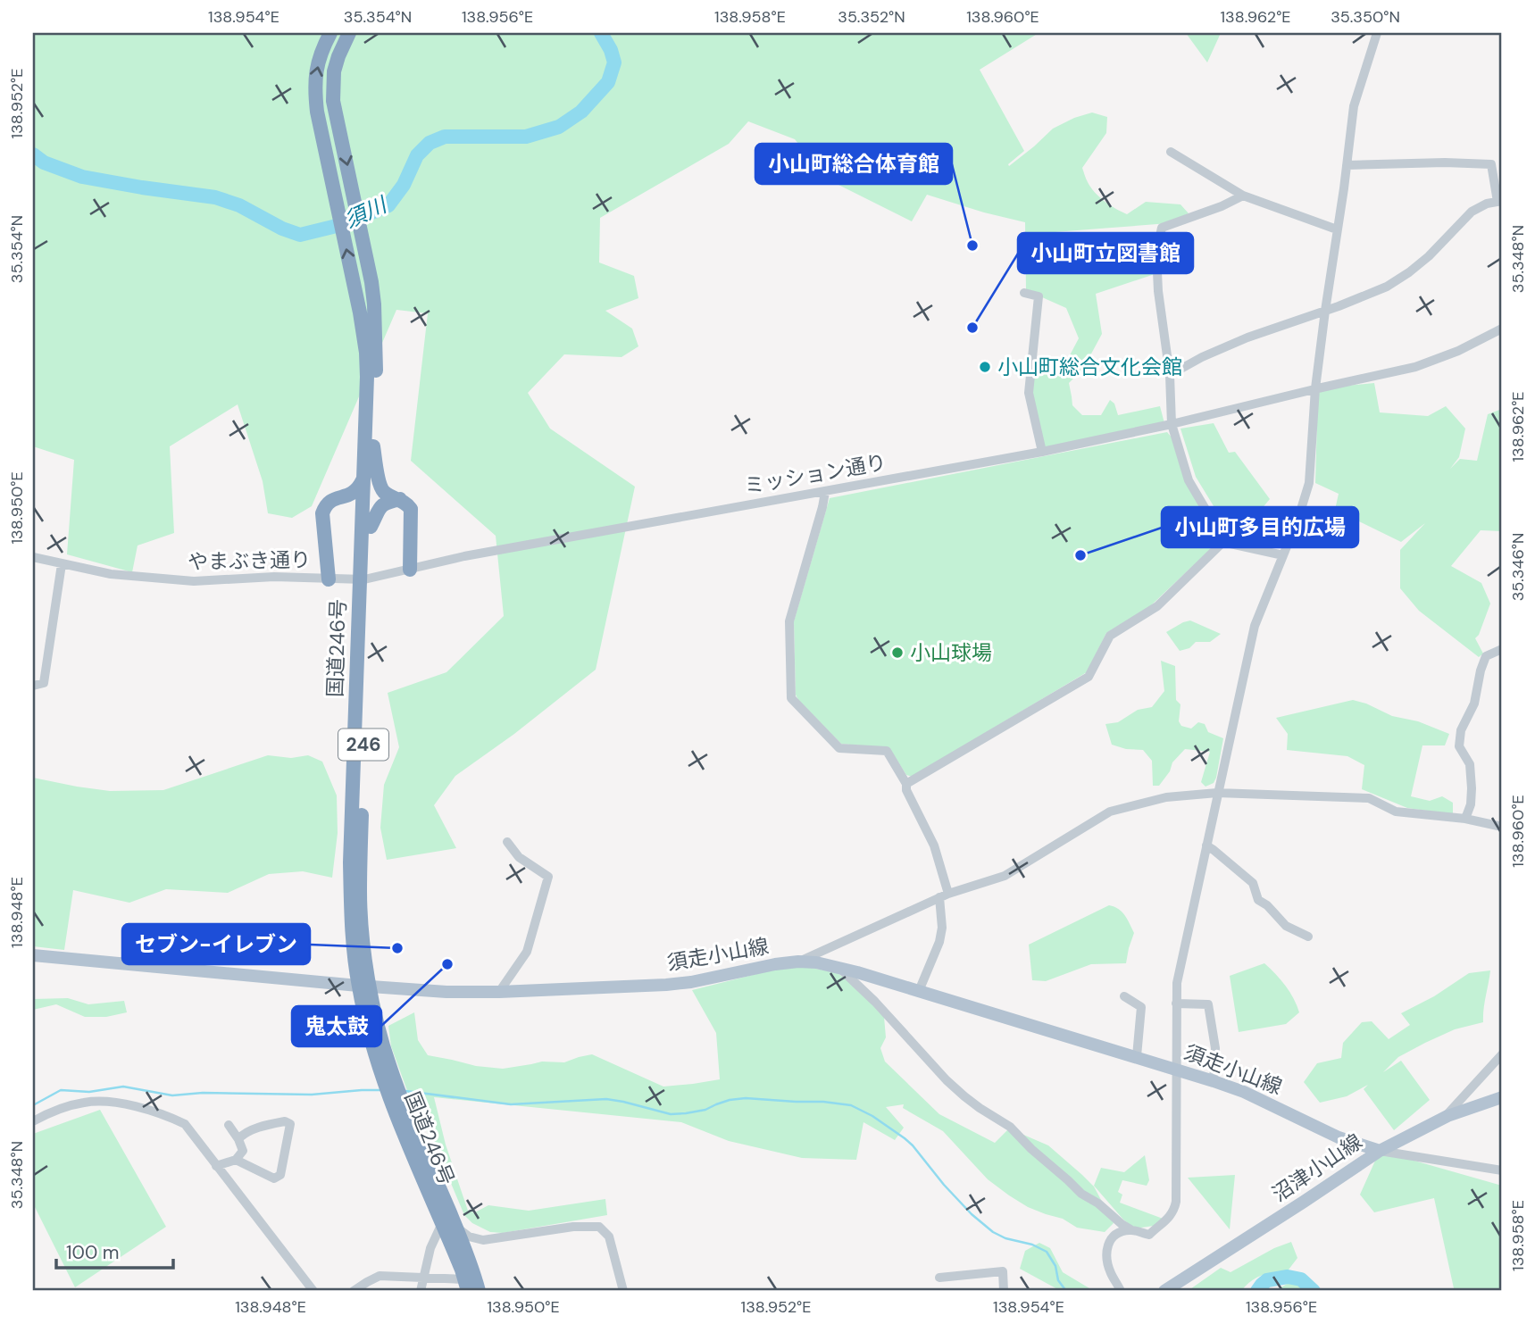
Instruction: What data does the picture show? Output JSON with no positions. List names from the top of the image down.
{
  "streets": {
    "highway": ["国道246号", "246"],
    "main road": ["須走小山線", "沼津小山線"],
    "street": ["ミッション通り", "やまぶき通り"]
  },
  "crossings": [
    ["ミッション通り", "やまぶき通り"],
    ["国道246号", "須走小山線"],
    ["須走小山線", "沼津小山線"]
  ],
  "water": ["須川"],
  "places": [
    "小山町総合体育館",
    "小山町立図書館",
    "小山町総合文化会館",
    "小山町多目的広場",
    "小山球場",
    "セブン-イレブン",
    "鬼太鼓"
  ],
  "scale_bar": "100 m",
  "coordinates": [
    "138.954°E",
    "35.354°N",
    "138.956°E",
    "138.958°E",
    "35.352°N",
    "138.960°E",
    "138.962°E",
    "35.350°N",
    "138.952°E",
    "35.348°N",
    "138.950°E",
    "35.346°N",
    "138.948°E"
  ]
}
